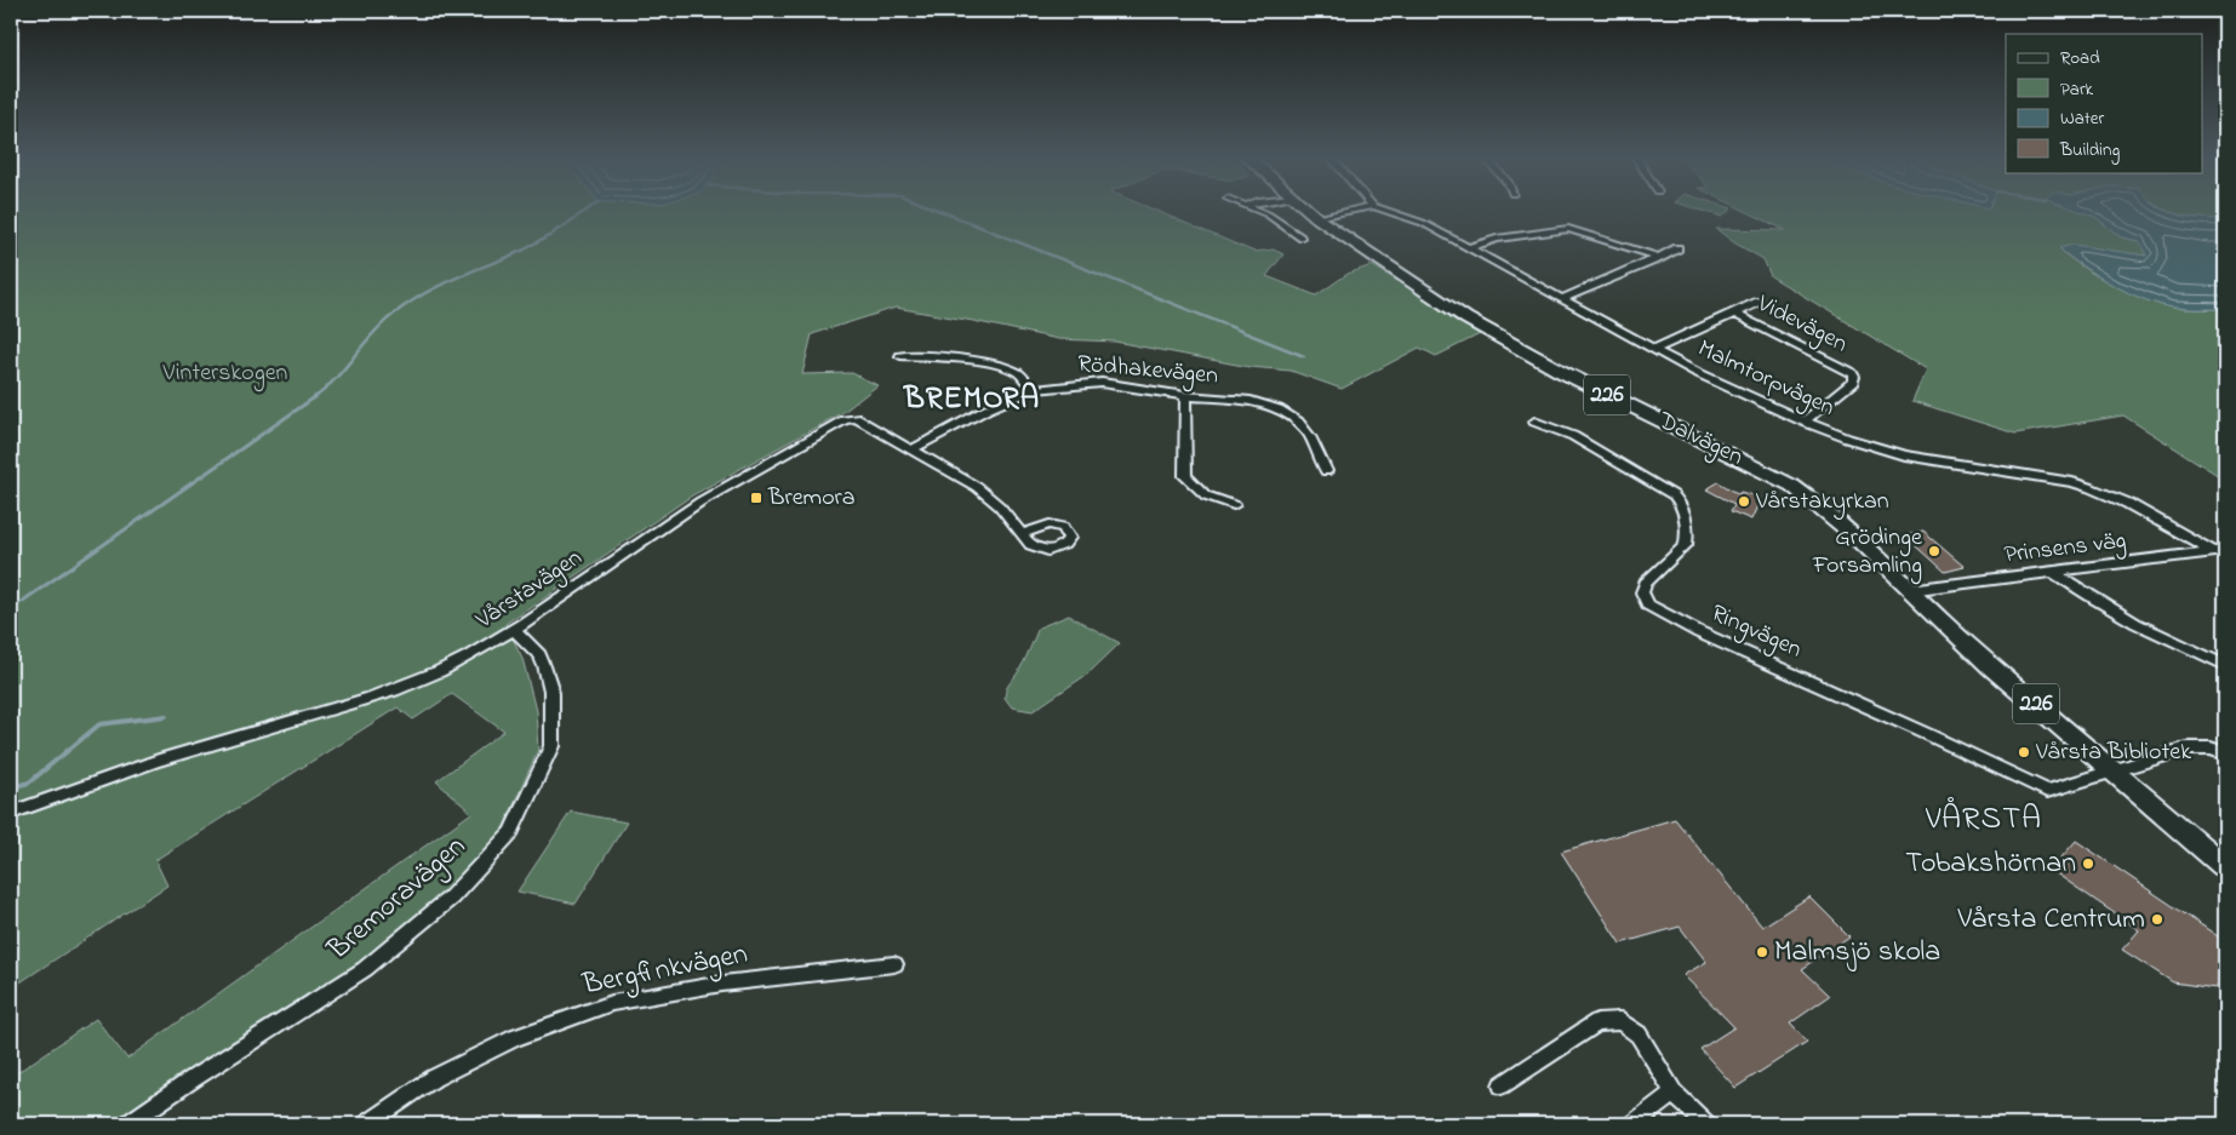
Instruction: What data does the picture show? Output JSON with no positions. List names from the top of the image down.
{
  "streets": {
    "main road": ["226", "Dalvägen"],
    "street": [
      "Videvägen",
      "Rödhakevägen",
      "Malmtorpvägen",
      "Prinsens väg",
      "Vårstavägen",
      "Ringvägen",
      "Bremoravägen",
      "Bergfinkvägen"
    ]
  },
  "crossings": [
    ["Videvägen", "Malmtorpvägen"],
    ["Rödhakevägen", "Vårstavägen"],
    ["Malmtorpvägen", "Prinsens väg"],
    ["Dalvägen", "Prinsens väg"],
    ["Dalvägen", "Ringvägen"],
    ["Vårstavägen", "Bremoravägen"]
  ],
  "districts": ["BREMORA", "VÅRSTA"],
  "parks": ["Vinterskogen"],
  "places": {
    "transit": ["Bremora"],
    "other": [
      "Vårstakyrkan",
      "Grödinge Forsamling",
      "Vårsta Bibliotek",
      "Tobakshörnan",
      "Vårsta Centrum",
      "Malmsjö skola"
    ]
  },
  "legend": [
    "Road",
    "Park",
    "Water",
    "Building"
  ]
}
